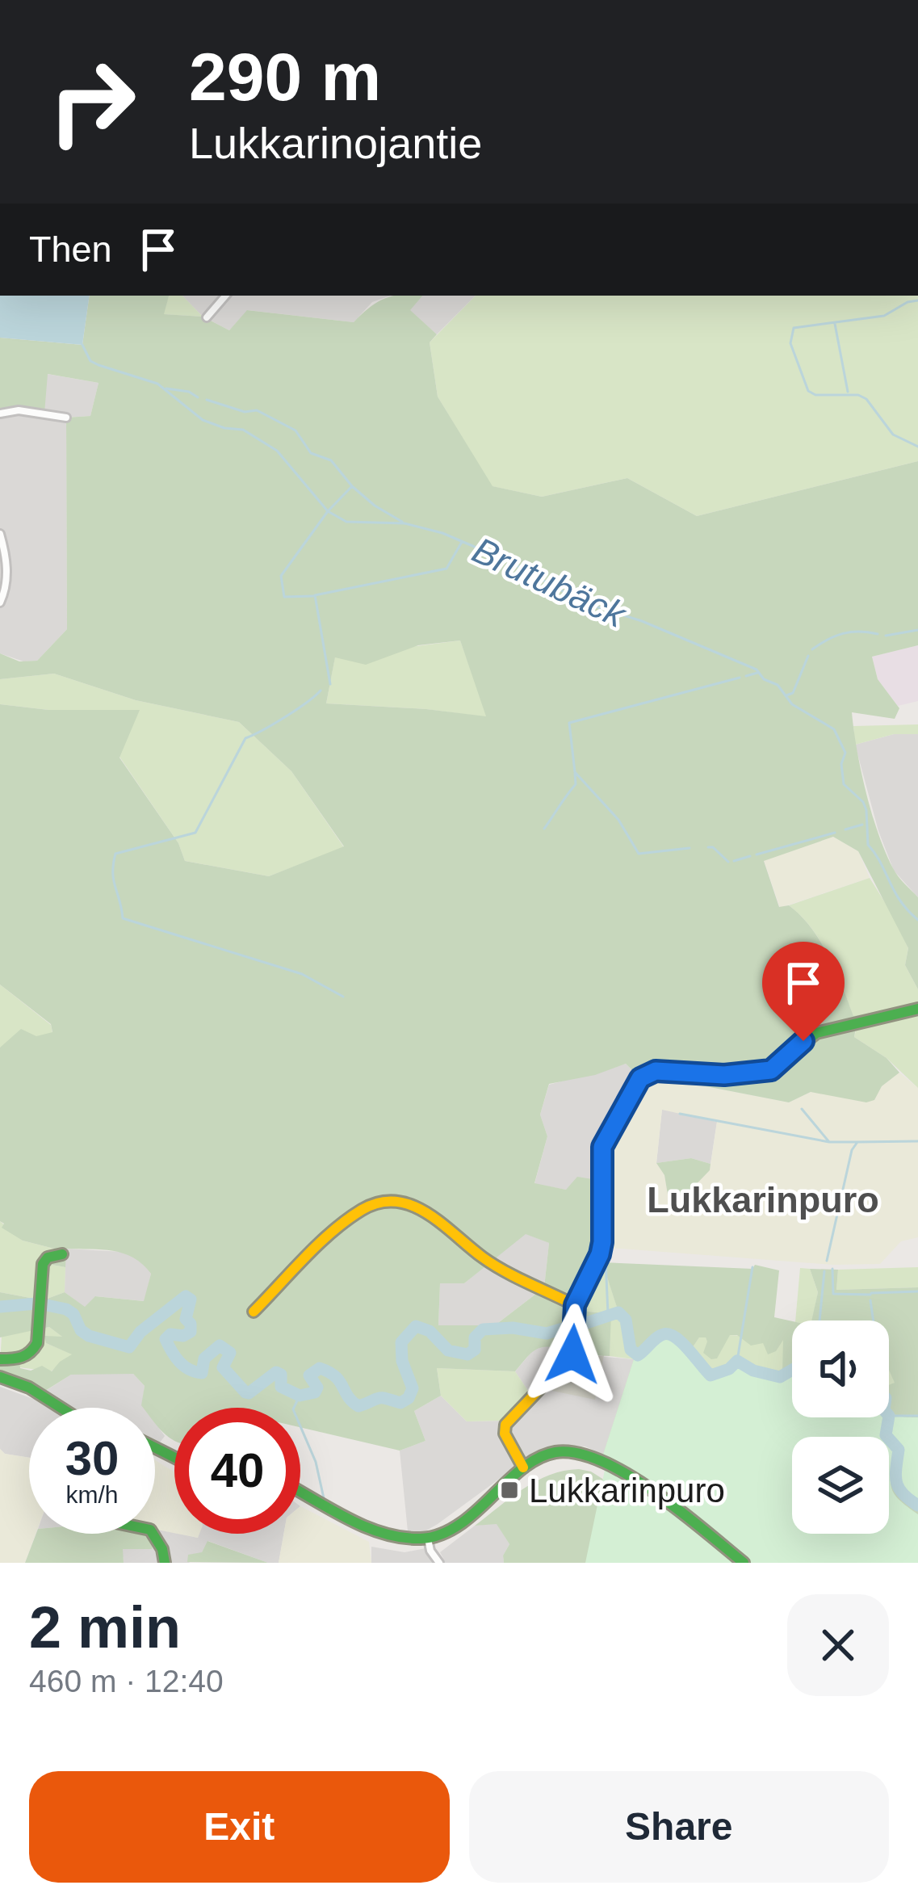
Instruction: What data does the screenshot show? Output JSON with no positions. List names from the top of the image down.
{
  "districts": ["Lukkarinpuro"],
  "water": ["Brutubäck"],
  "places": {
    "transit": ["Lukkarinpuro"]
  },
  "page": {
    "turn": ["290 m", "Lukkarinojantie"],
    "then": "Then",
    "speed": "30 km/h",
    "limit": "40",
    "heading": ["2 min", "460 m · 12:40"],
    "buttons": ["Exit", "Share"]
  }
}
